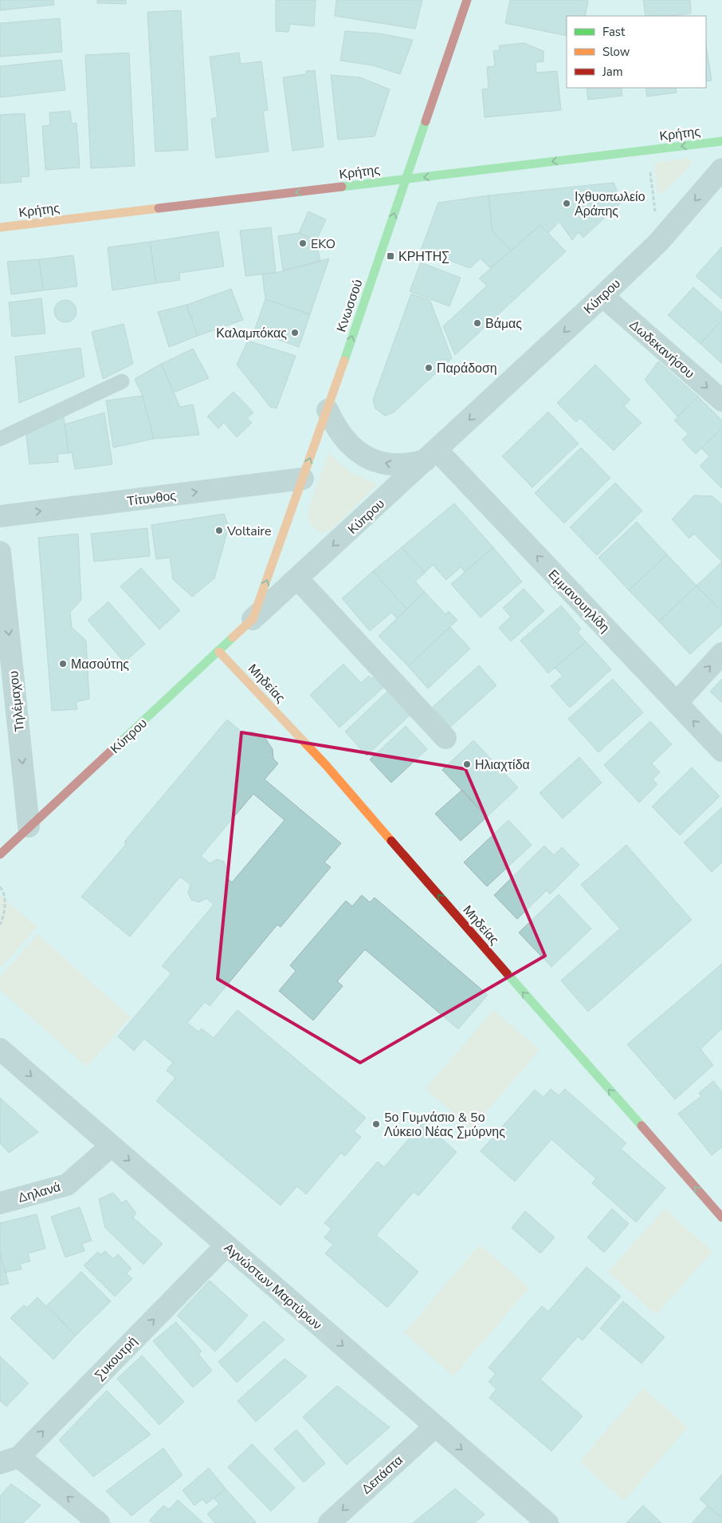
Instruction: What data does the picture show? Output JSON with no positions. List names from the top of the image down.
{
  "streets": {
    "street": [
      "Κρήτης",
      "Κύπρου",
      "Κνωσσού",
      "Δωδεκανήσου",
      "Τίτυνθος",
      "Εμμανουηλίδη",
      "Μηδείας",
      "Τηλέμαχου",
      "Δηλανά",
      "Αγνώστων Μαρτύρων",
      "Συκουτρή",
      "Δεπάστα"
    ]
  },
  "crossings": [
    ["Κρήτης", "Κνωσσού"],
    ["Κύπρου", "Κνωσσού"],
    ["Κύπρου", "Δωδεκανήσου"],
    ["Κύπρου", "Εμμανουηλίδη"],
    ["Κύπρου", "Μηδείας"],
    ["Κύπρου", "Τηλέμαχου"],
    ["Κνωσσού", "Τίτυνθος"],
    ["Δηλανά", "Αγνώστων Μαρτύρων"],
    ["Αγνώστων Μαρτύρων", "Συκουτρή"],
    ["Αγνώστων Μαρτύρων", "Δεπάστα"]
  ],
  "one_way": [
    "Κρήτης",
    "Κύπρου",
    "Κνωσσού",
    "Δωδεκανήσου",
    "Τίτυνθος",
    "Μηδείας",
    "Τηλέμαχου",
    "Αγνώστων Μαρτύρων",
    "Συκουτρή",
    "Δεπάστα"
  ],
  "places": {
    "other": [
      "Ιχθυοπωλείο Αράπης",
      "EKO",
      "Βάμας",
      "Καλαμπόκας",
      "Παράδοση",
      "Voltaire",
      "Μασούτης",
      "Ηλιαχτίδα",
      "5ο Γυμνάσιο & 5ο Λύκειο Νέας Σμύρνης"
    ],
    "transit": ["ΚΡΗΤΗΣ"]
  },
  "legend": ["Fast", "Slow", "Jam"]
}
